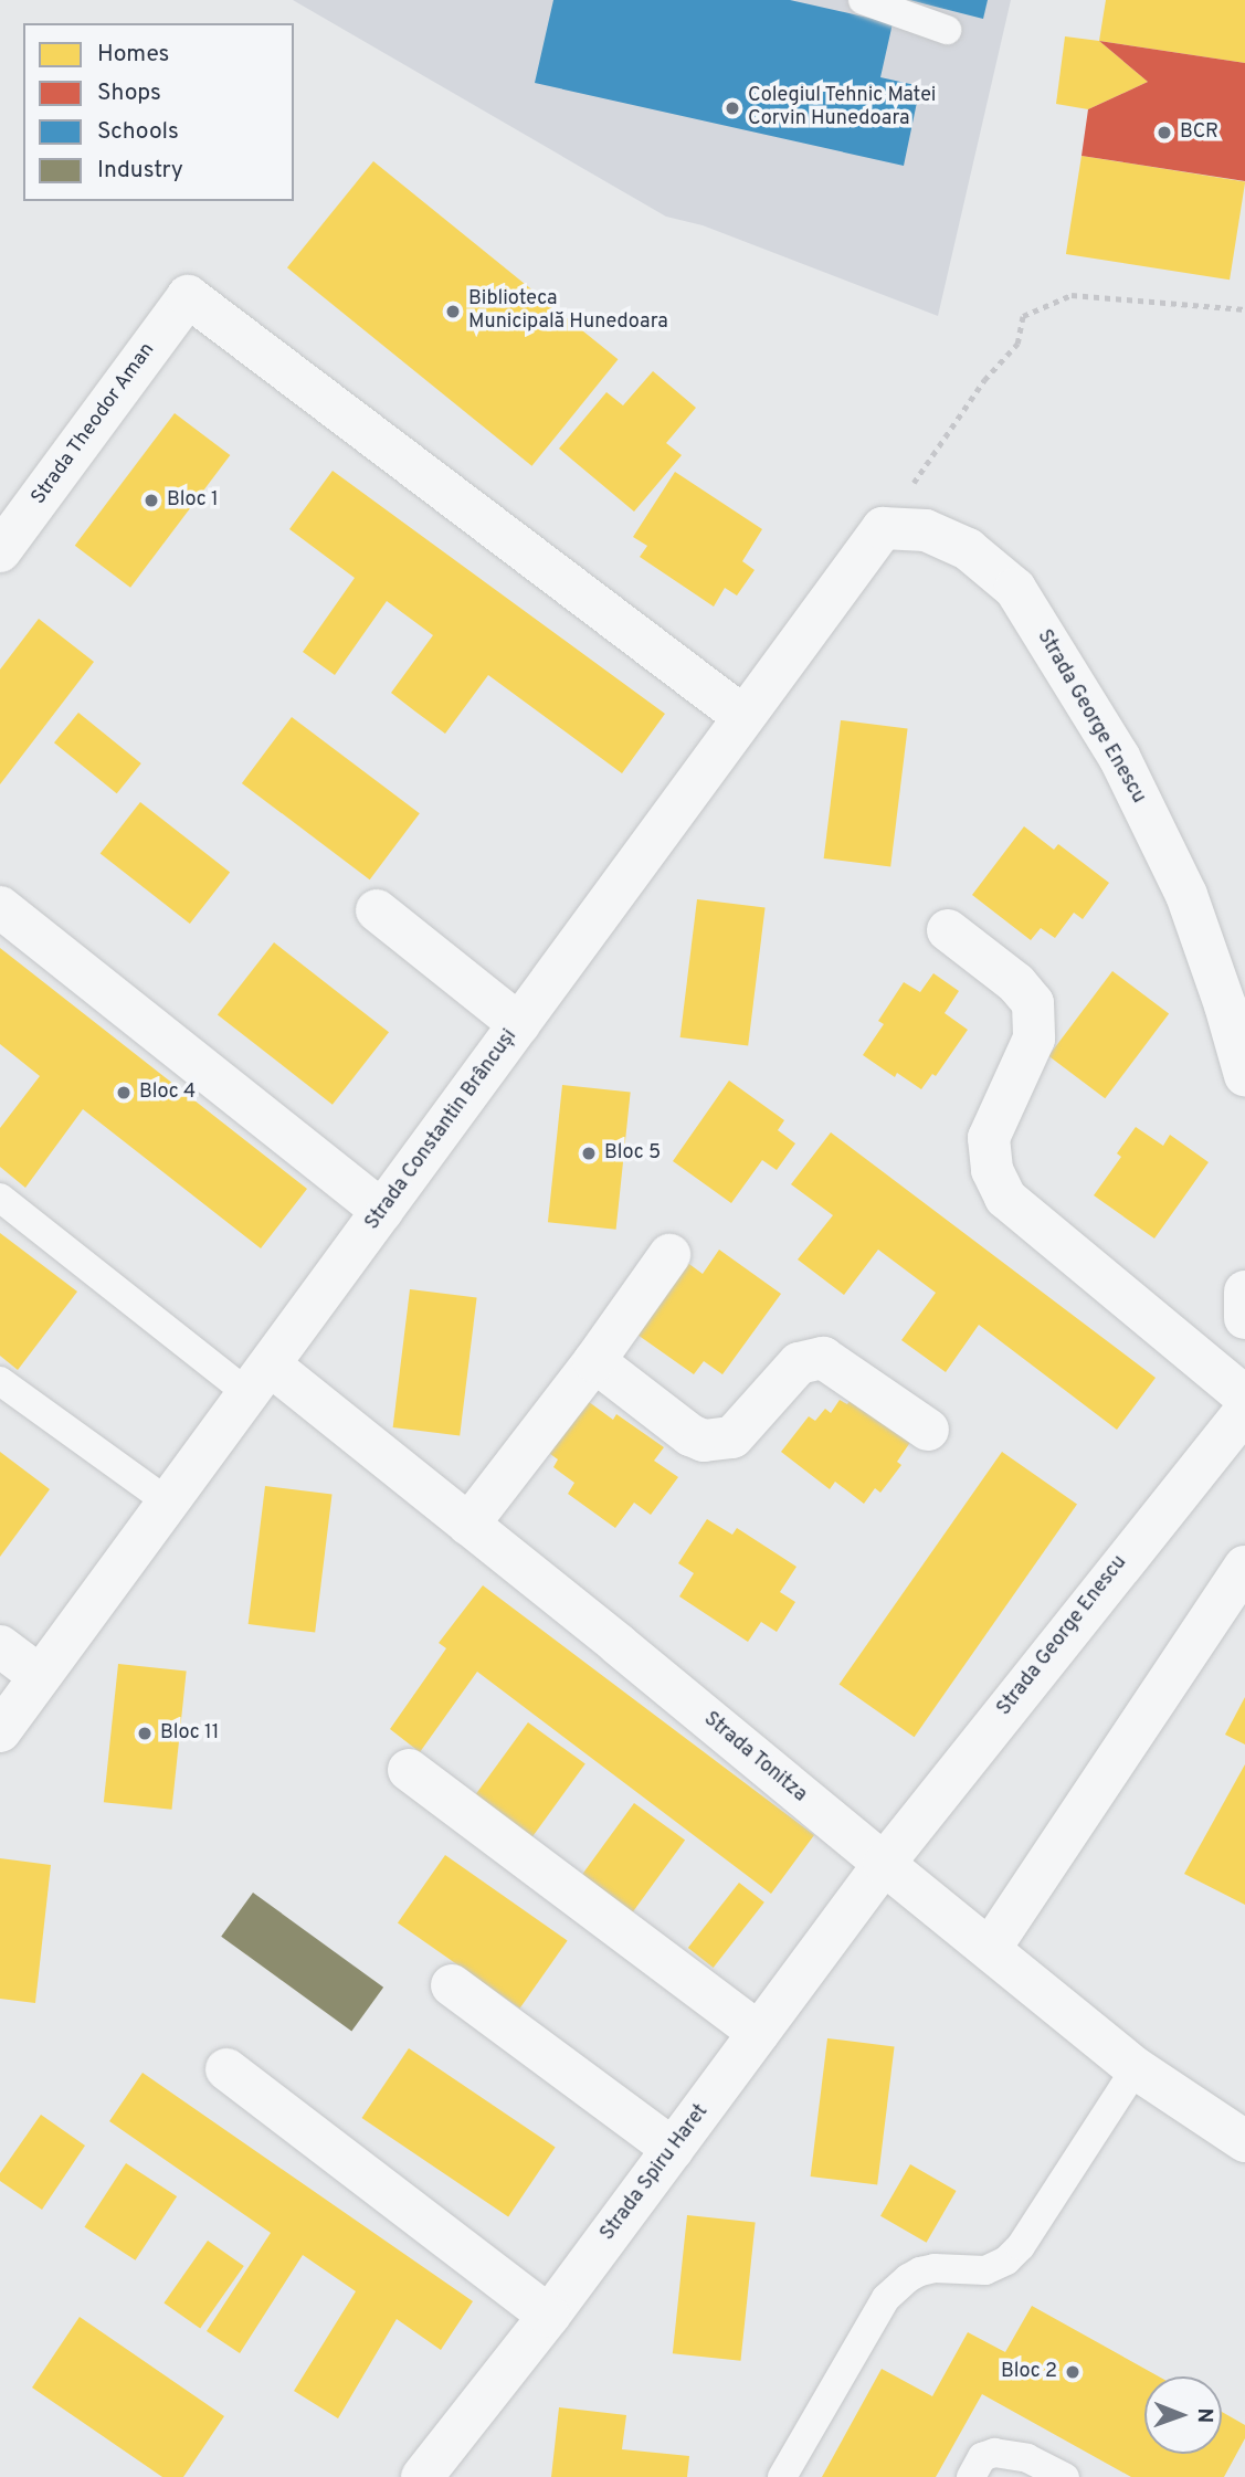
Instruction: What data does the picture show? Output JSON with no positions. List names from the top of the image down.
{
  "streets": {
    "street": [
      "Strada Theodor Aman",
      "Strada George Enescu",
      "Strada Constantin Brâncuși",
      "Strada Tonitza",
      "Strada Spiru Haret"
    ]
  },
  "crossings": [
    ["Strada Theodor Aman", "Strada Constantin Brâncuși"],
    ["Strada George Enescu", "Strada Constantin Brâncuși"],
    ["Strada George Enescu", "Strada Tonitza"],
    ["Strada George Enescu", "Strada Spiru Haret"],
    ["Strada Constantin Brâncuși", "Strada Tonitza"],
    ["Strada Tonitza", "Strada Spiru Haret"]
  ],
  "places": [
    "Colegiul Tehnic Matei Corvin Hunedoara",
    "BCR",
    "Biblioteca Municipală Hunedoara",
    "Bloc 1",
    "Bloc 4",
    "Bloc 5",
    "Bloc 11",
    "Bloc 2"
  ],
  "legend": [
    "Homes",
    "Shops",
    "Schools",
    "Industry"
  ],
  "north": "right"
}
